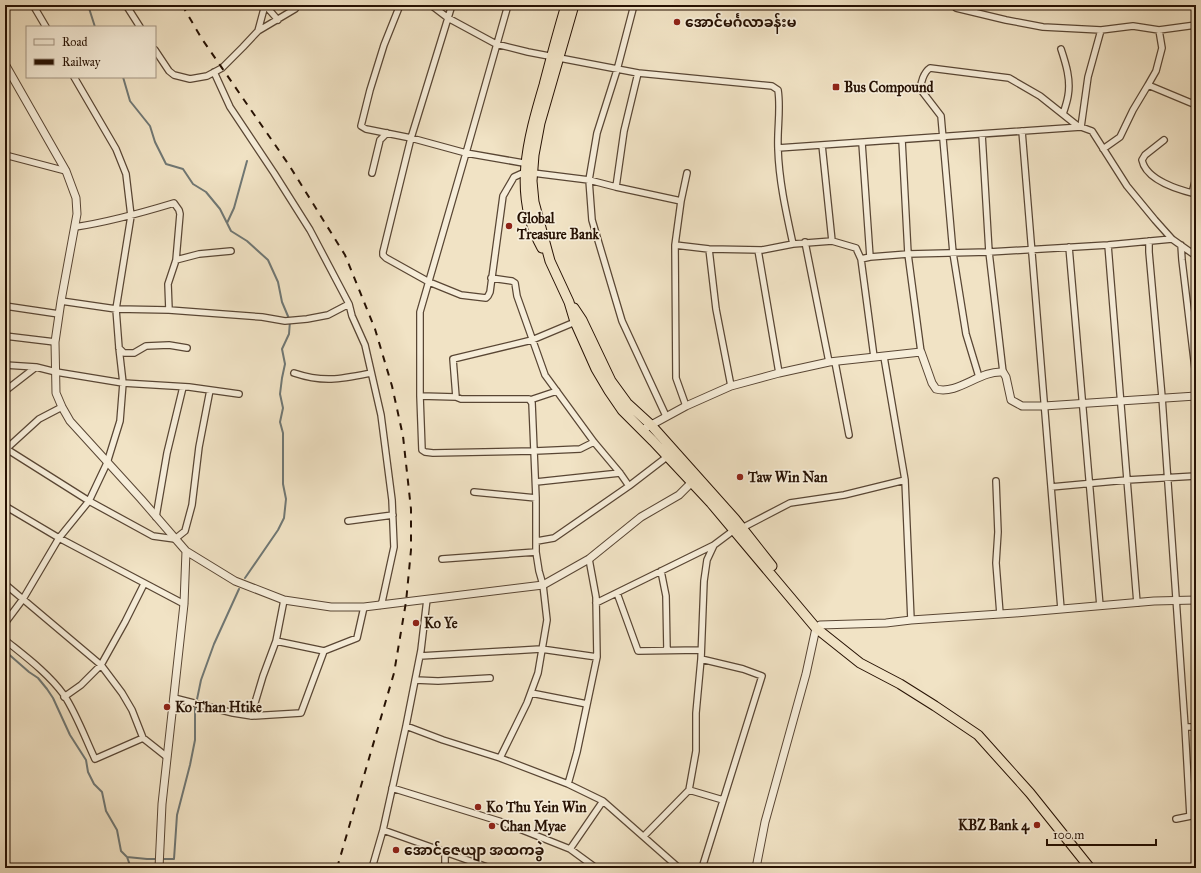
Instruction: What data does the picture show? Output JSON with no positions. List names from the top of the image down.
{
  "places": {
    "other": [
      "အောင်မင်္ဂလာခန်းမ",
      "Global Treasure Bank",
      "Taw Win Nan",
      "Ko Ye",
      "Ko Than Htike",
      "Ko Thu Yein Win",
      "KBZ Bank 4",
      "Chan Myae",
      "အောင်ဇေယျာ အထကခွဲ"
    ],
    "transit": ["Bus Compound"]
  },
  "legend": ["Road", "Railway"],
  "scale_bar": "100 m"
}
